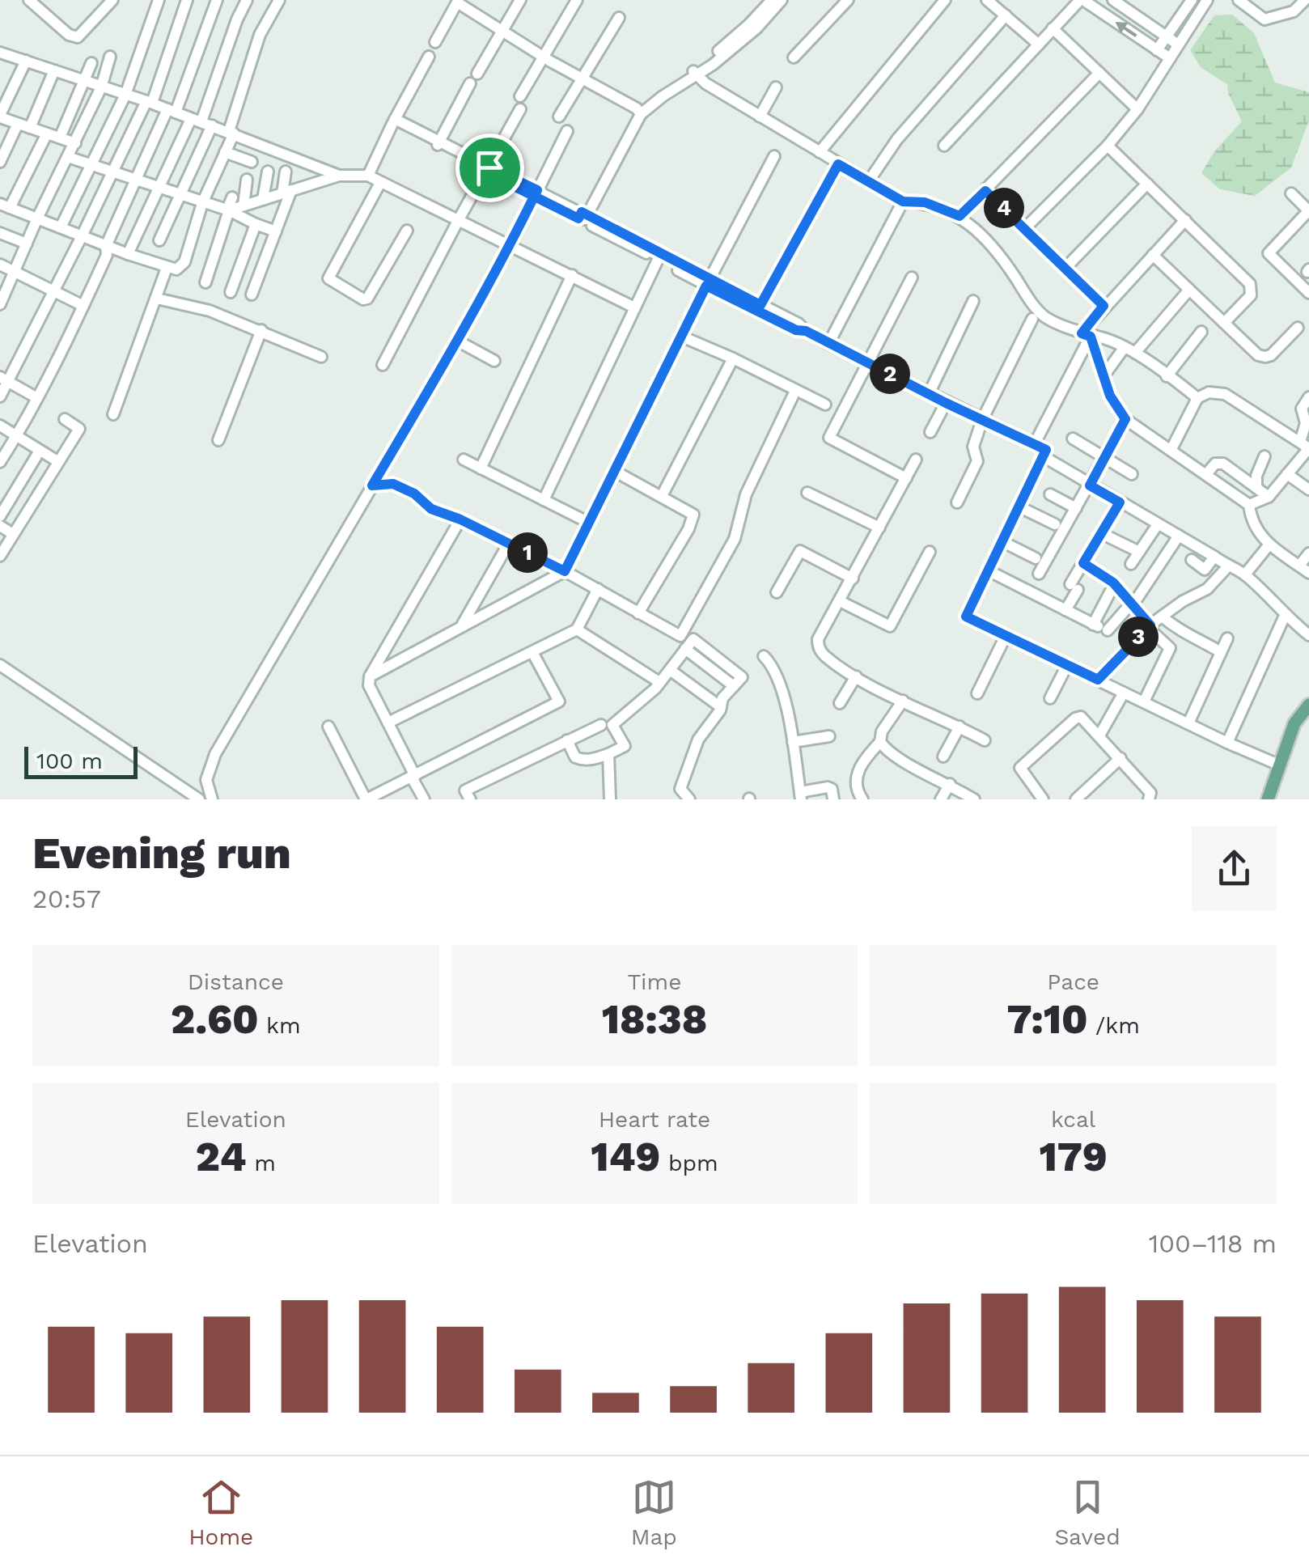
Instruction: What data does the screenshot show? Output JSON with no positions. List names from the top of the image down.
{
  "scale_bar": "100 m",
  "page": {
    "pins": [
      "4",
      "2",
      "1",
      "3"
    ],
    "scale": "100 m",
    "heading": ["Evening run", "20:57"],
    "stats": [
      ["Distance", "2.60 km"],
      ["Time", "18:38"],
      ["Pace", "7:10 /km"],
      ["Elevation", "24 m"],
      ["Heart rate", "149 bpm"],
      ["kcal", "179"]
    ],
    "chart": ["Elevation", "100–118 m"],
    "tabs": ["Home", "Map", "Saved"]
  }
}
